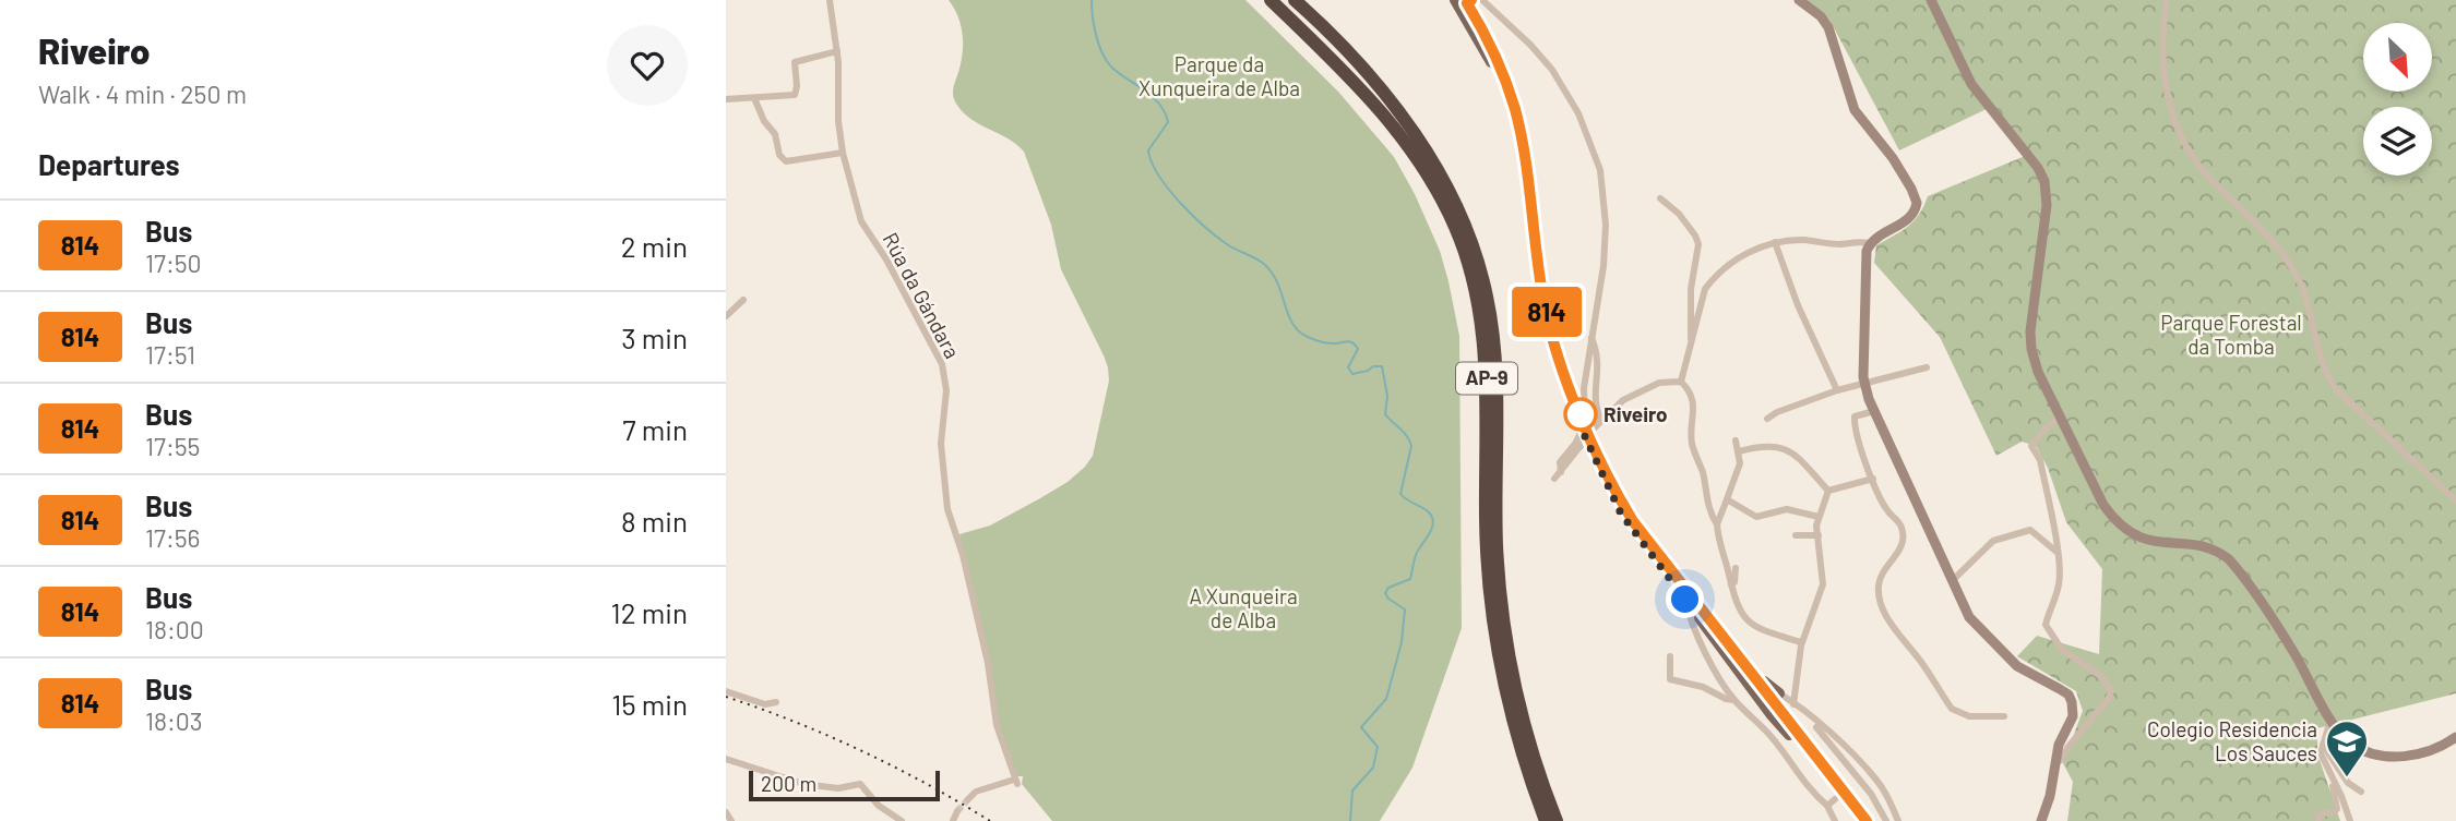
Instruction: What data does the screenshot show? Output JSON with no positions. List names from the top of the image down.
{
  "streets": {
    "highway": ["AP-9"],
    "street": ["Rúa da Gándara"]
  },
  "parks": ["Parque da Xunqueira de Alba", "Parque Forestal da Tomba", "A Xunqueira de Alba"],
  "places": {
    "other": ["Riveiro"],
    "school or university": ["Colegio Residencia Los Sauces"]
  },
  "lines": ["bus line 814"],
  "scale_bar": "200 m",
  "north": "bottom right",
  "page": {
    "heading": [
      ["Riveiro", "Walk · 4 min · 250 m"],
      "Departures"
    ],
    "on_map": "814",
    "list": [
      {
        "mark": "814",
        "name": "Bus",
        "note": "17:50",
        "value": "2 min"
      },
      {
        "mark": "814",
        "name": "Bus",
        "note": "17:51",
        "value": "3 min"
      },
      {
        "mark": "814",
        "name": "Bus",
        "note": "17:55",
        "value": "7 min"
      },
      {
        "mark": "814",
        "name": "Bus",
        "note": "17:56",
        "value": "8 min"
      },
      {
        "mark": "814",
        "name": "Bus",
        "note": "18:00",
        "value": "12 min"
      },
      {
        "mark": "814",
        "name": "Bus",
        "note": "18:03",
        "value": "15 min"
      }
    ],
    "scale": "200 m"
  }
}
